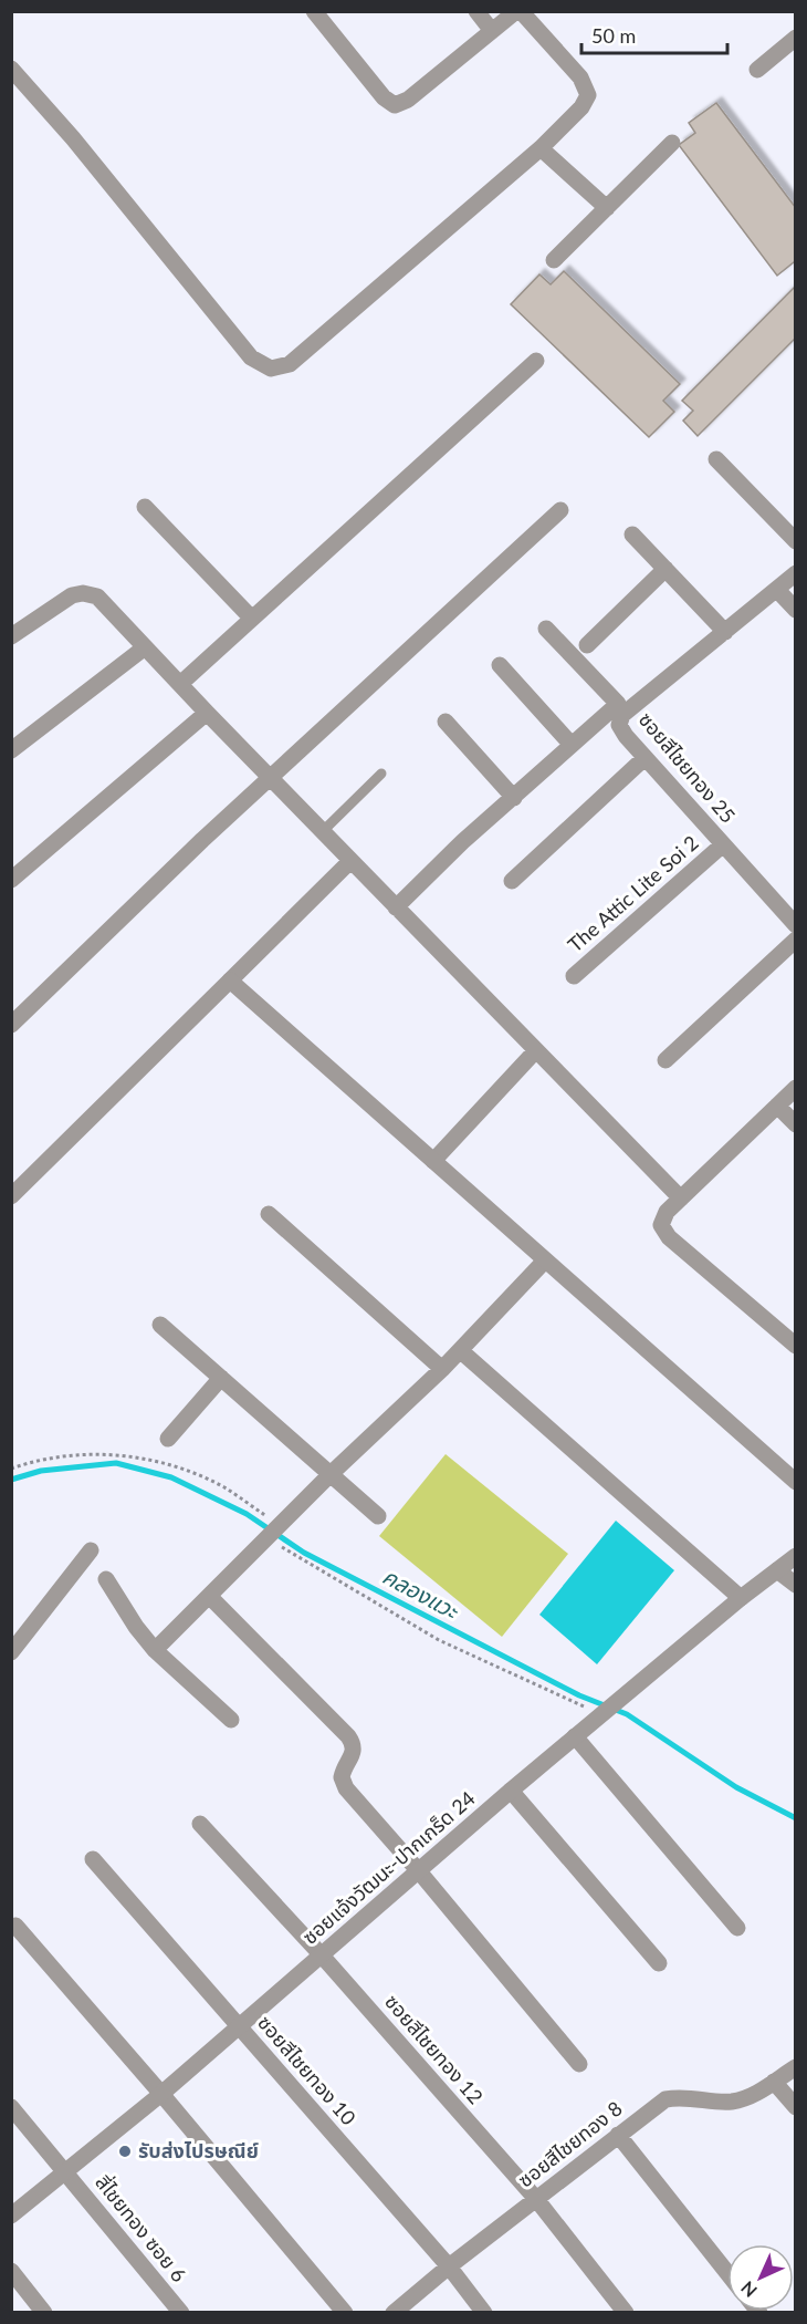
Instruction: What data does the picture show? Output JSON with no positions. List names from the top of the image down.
{
  "streets": {
    "street": [
      "ซอยสีไชยทอง 25",
      "The Attic Lite Soi 2",
      "ซอยแจ้งวัฒนะ-ปากเกร็ด 24",
      "ซอยสีไชยทอง 12",
      "ซอยสีไชยทอง 10",
      "ซอยสีไชยทอง 8",
      "สี่ไชยทอง ซอย 6"
    ]
  },
  "crossings": [
    ["ซอยสีไชยทอง 25", "The Attic Lite Soi 2"],
    ["ซอยแจ้งวัฒนะ-ปากเกร็ด 24", "ซอยสีไชยทอง 12"],
    ["ซอยแจ้งวัฒนะ-ปากเกร็ด 24", "ซอยสีไชยทอง 10"],
    ["ซอยแจ้งวัฒนะ-ปากเกร็ด 24", "สี่ไชยทอง ซอย 6"],
    ["ซอยสีไชยทอง 12", "ซอยสีไชยทอง 8"],
    ["ซอยสีไชยทอง 10", "ซอยสีไชยทอง 8"]
  ],
  "water": ["คลองแวะ"],
  "places": ["รับส่งไปรษณีย์"],
  "scale_bar": "50 m",
  "north": "bottom left"
}
